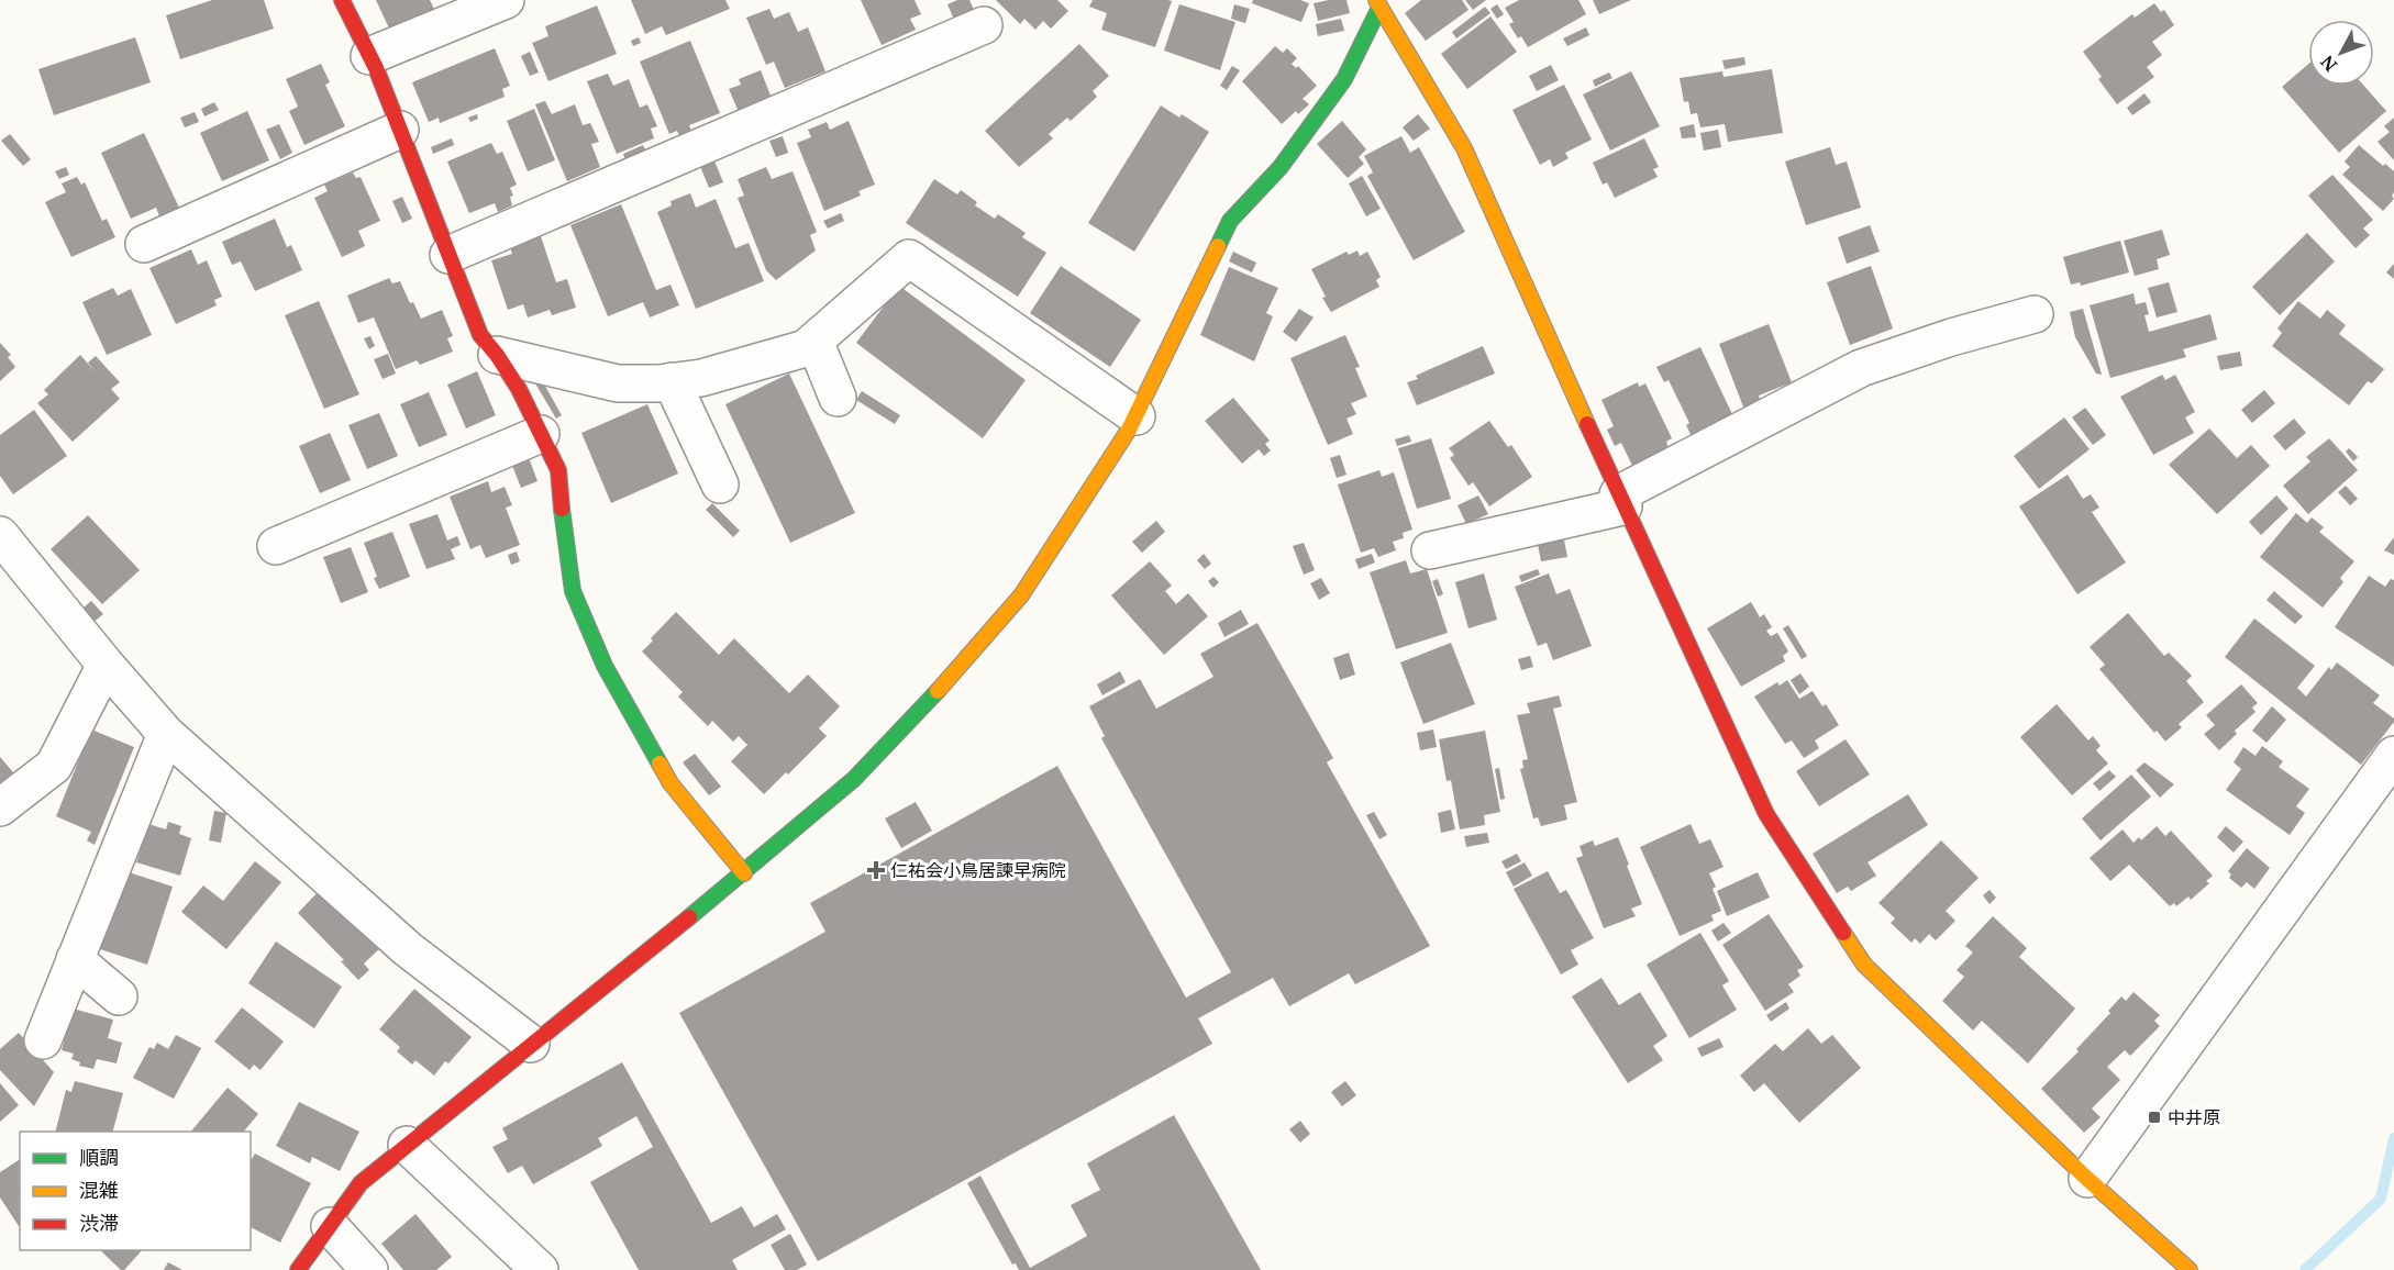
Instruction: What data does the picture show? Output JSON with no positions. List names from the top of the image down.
{
  "places": {
    "health": ["仁祐会小鳥居諫早病院"],
    "transit": ["中井原"]
  },
  "legend": ["順調", "混雑", "渋滞"],
  "north": "bottom left"
}
